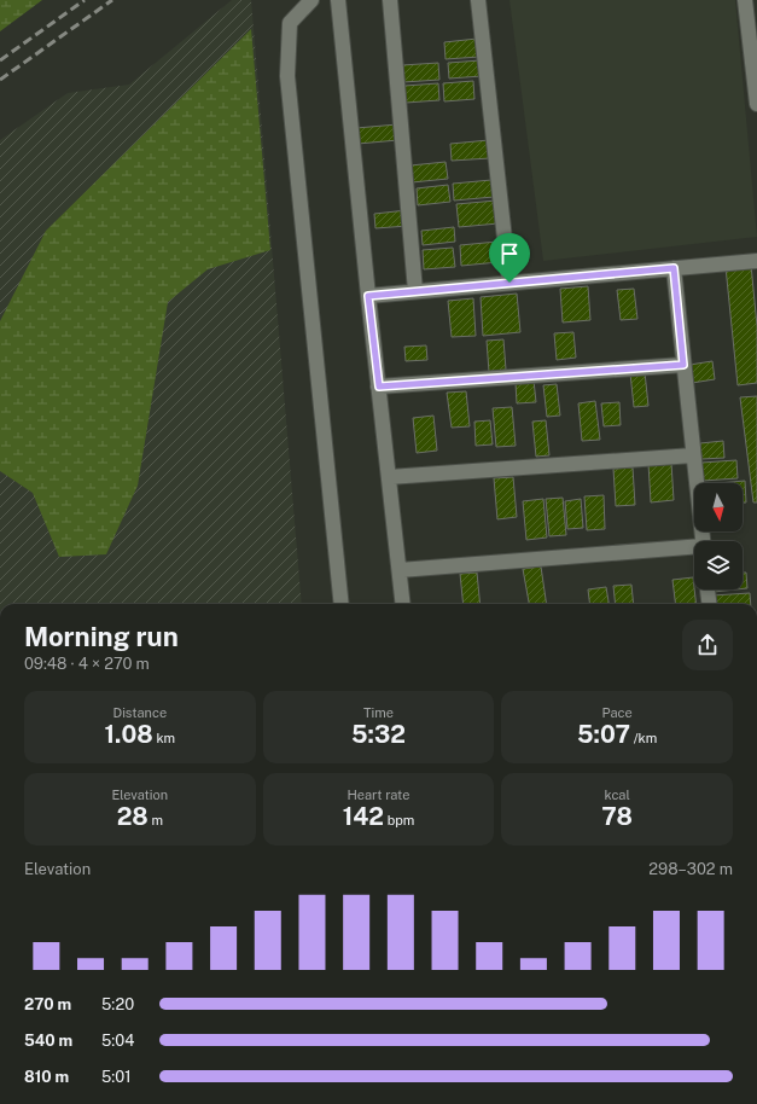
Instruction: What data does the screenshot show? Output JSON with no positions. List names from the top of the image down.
{
  "north": "bottom",
  "page": {
    "heading": ["Morning run", "09:48 · 4 × 270 m"],
    "stats": [
      ["Distance", "1.08 km"],
      ["Time", "5:32"],
      ["Pace", "5:07 /km"],
      ["Elevation", "28 m"],
      ["Heart rate", "142 bpm"],
      ["kcal", "78"]
    ],
    "chart": ["Elevation", "298–302 m"],
    "list": [
      {
        "name": "270 m",
        "note": "5:20"
      },
      {
        "name": "540 m",
        "note": "5:04"
      },
      {
        "name": "810 m",
        "note": "5:01"
      }
    ]
  }
}
